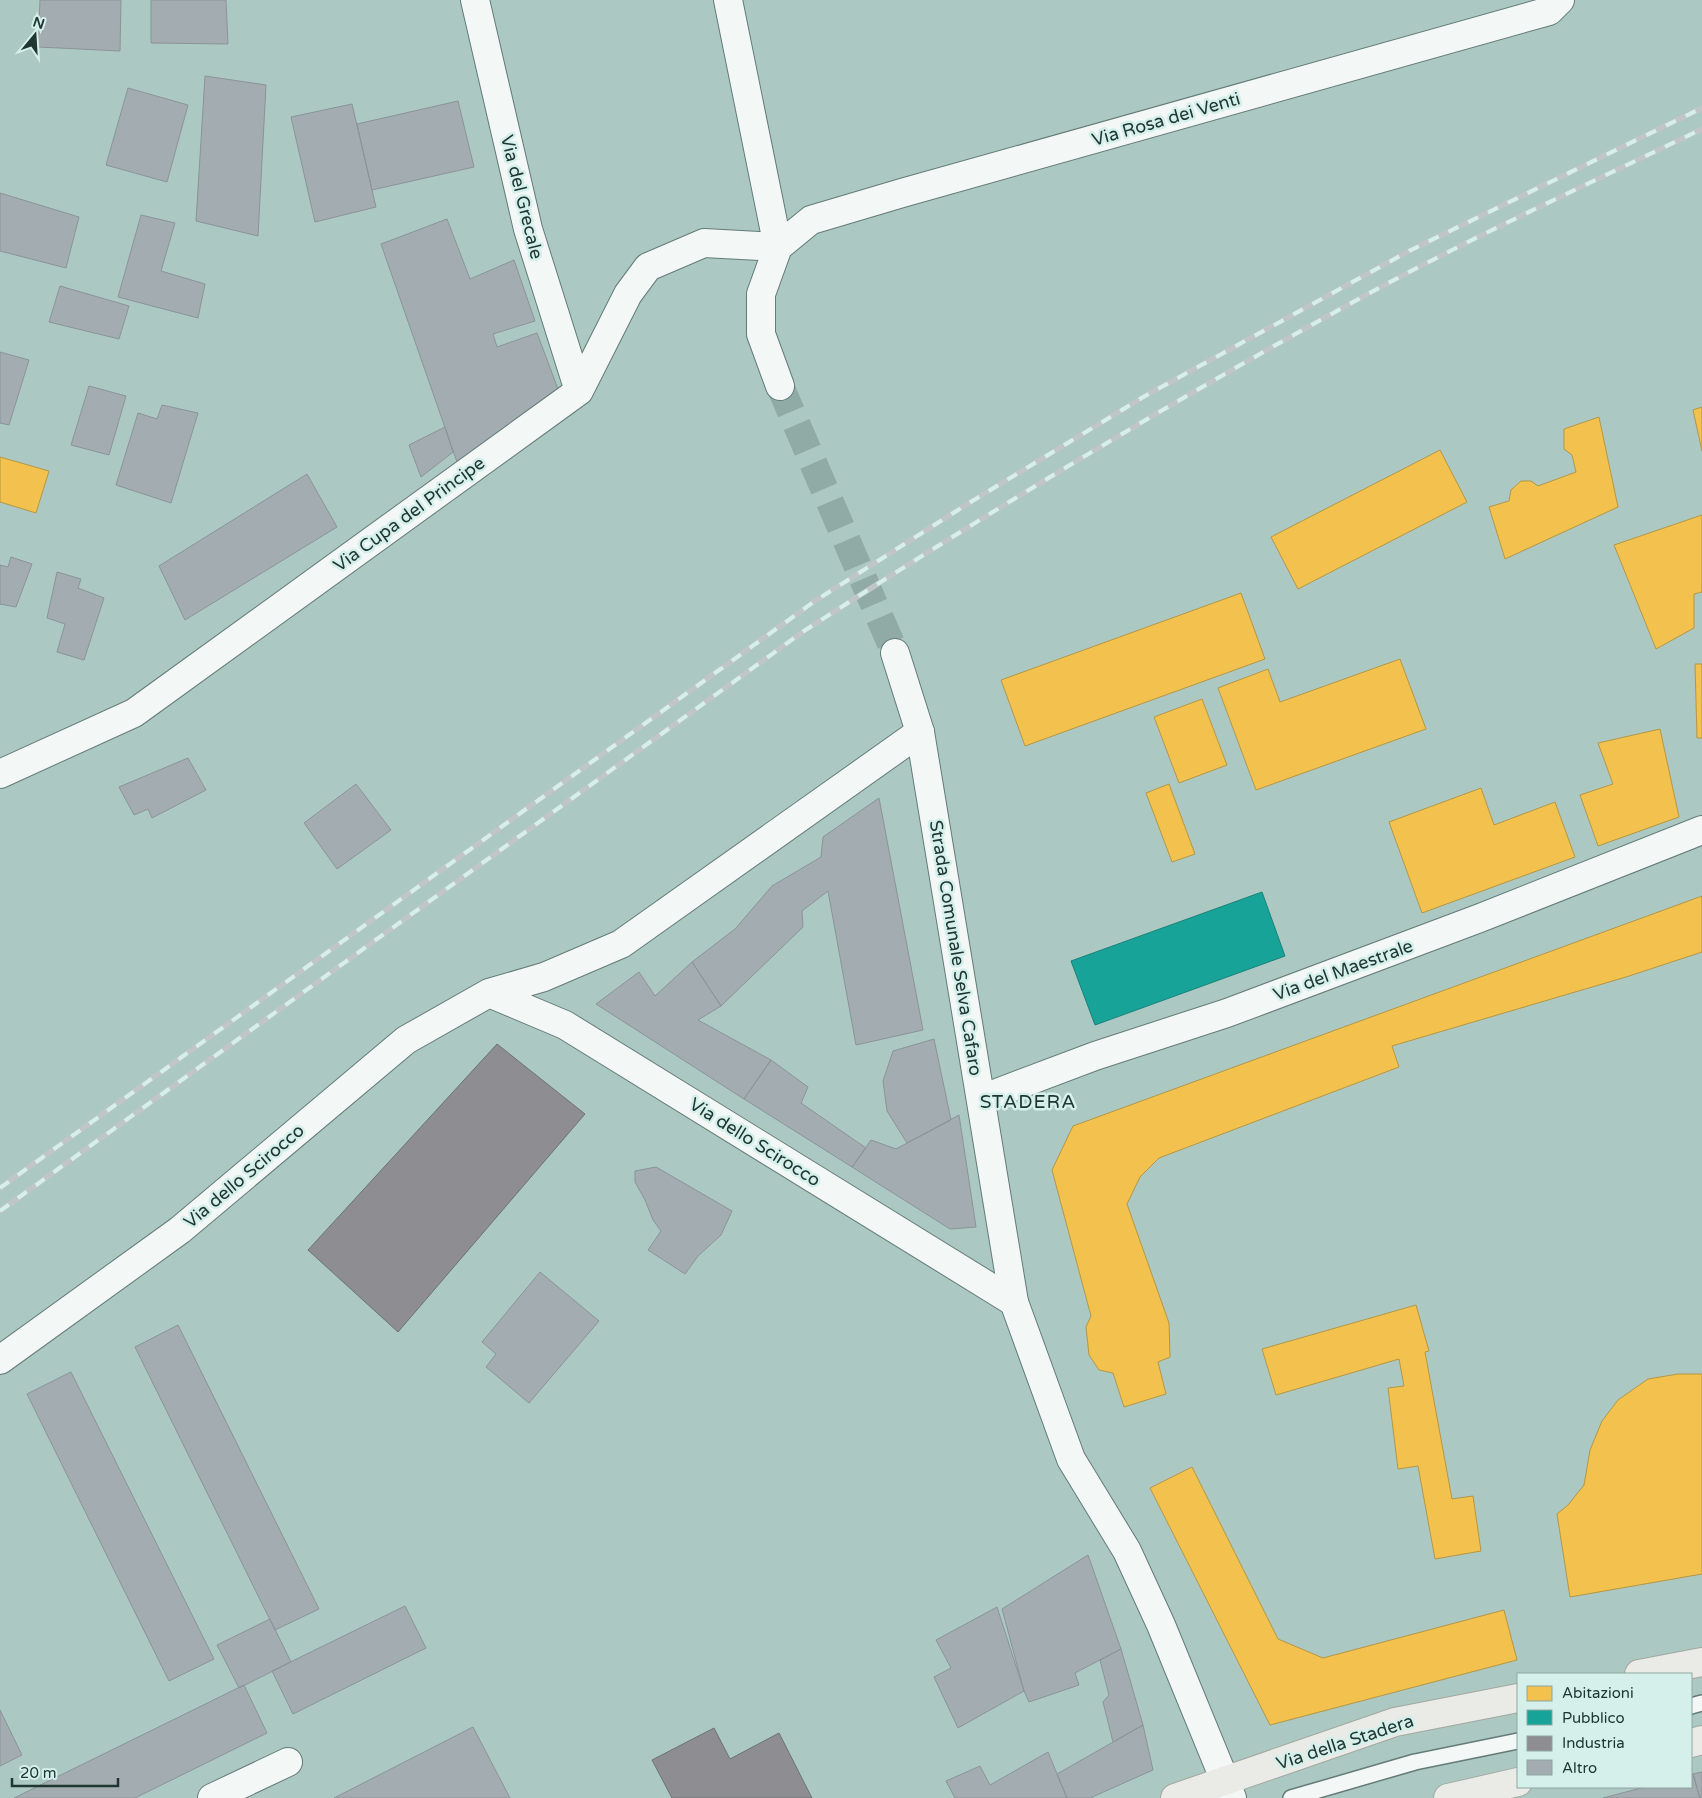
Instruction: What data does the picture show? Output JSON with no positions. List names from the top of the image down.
{
  "streets": {
    "main road": ["Via della Stadera"],
    "street": [
      "Via Rosa dei Venti",
      "Via del Grecale",
      "Via Cupa del Principe",
      "Strada Comunale Selva Cafaro",
      "Via del Maestrale",
      "Via dello Scirocco"
    ]
  },
  "crossings": [
    ["Via Rosa dei Venti", "Via Cupa del Principe"],
    ["Via del Grecale", "Via Cupa del Principe"],
    ["Strada Comunale Selva Cafaro", "Via del Maestrale"],
    ["Strada Comunale Selva Cafaro", "Via dello Scirocco"],
    ["Strada Comunale Selva Cafaro", "Via della Stadera"]
  ],
  "districts": ["STADERA"],
  "legend": [
    "Abitazioni",
    "Pubblico",
    "Industria",
    "Altro"
  ],
  "scale_bar": "20 m",
  "north": "top"
}
